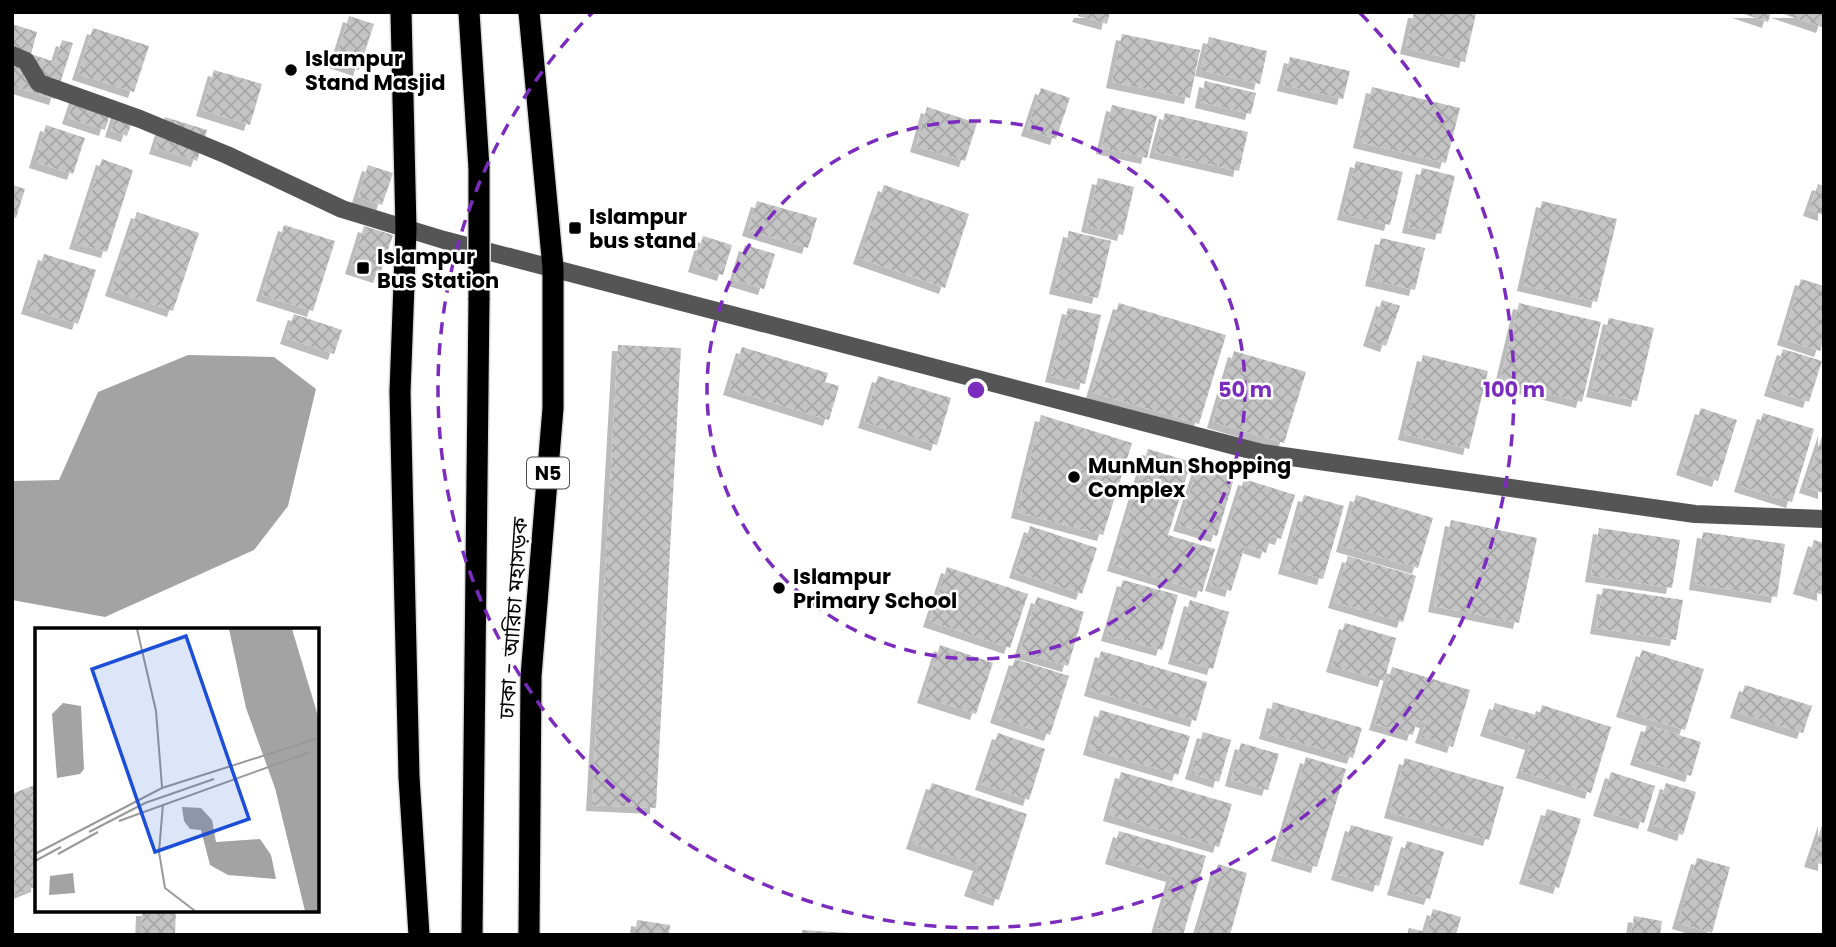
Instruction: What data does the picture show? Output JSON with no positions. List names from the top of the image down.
{
  "streets": {
    "highway": ["N5", "ঢাকা - আরিচা মহাসড়ক"]
  },
  "places": {
    "other": ["Islampur Stand Masjid", "MunMun Shopping Complex", "Islampur Primary School"],
    "transit": ["Islampur bus stand", "Islampur Bus Station"]
  },
  "rings": ["50 m", "100 m"]
}
